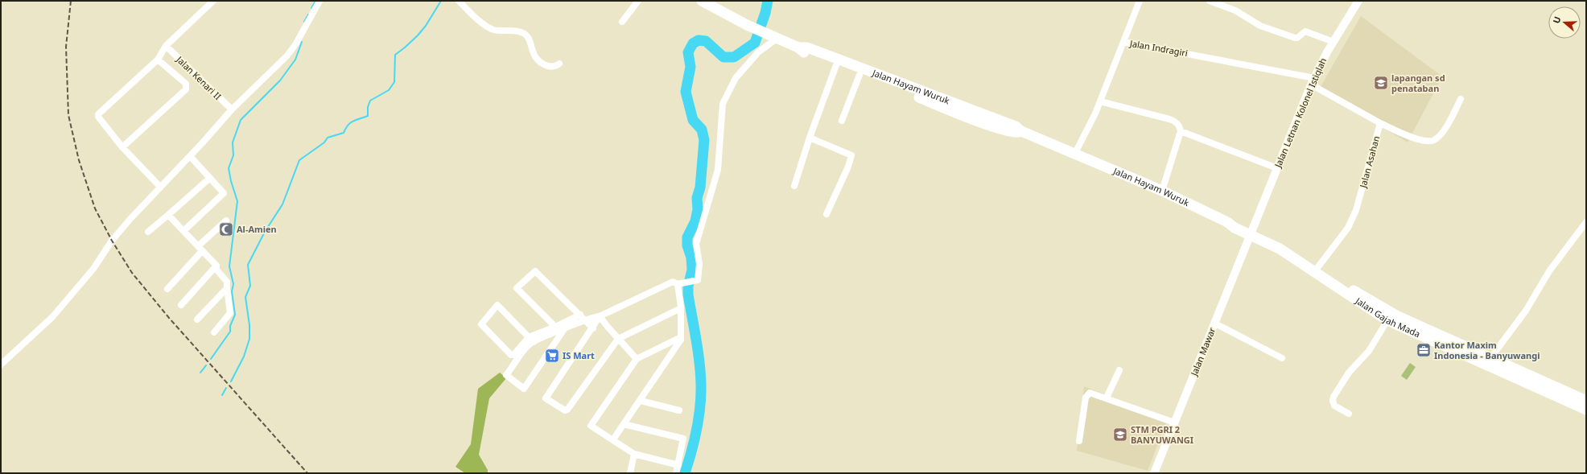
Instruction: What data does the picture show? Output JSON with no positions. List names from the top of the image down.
{
  "streets": {
    "highway": ["Jalan Hayam Wuruk", "Jalan Gajah Mada"],
    "street": [
      "Jalan Indragiri",
      "Jalan Kenari II",
      "Jalan Letnan Kolonel Istiqlah",
      "Jalan Asahan",
      "Jalan Mawar"
    ]
  },
  "crossings": [
    ["Jalan Indragiri", "Jalan Hayam Wuruk"],
    ["Jalan Indragiri", "Jalan Letnan Kolonel Istiqlah"],
    ["Jalan Hayam Wuruk", "Jalan Letnan Kolonel Istiqlah"],
    ["Jalan Hayam Wuruk", "Jalan Gajah Mada"],
    ["Jalan Hayam Wuruk", "Jalan Mawar"],
    ["Jalan Letnan Kolonel Istiqlah", "Jalan Gajah Mada"],
    ["Jalan Letnan Kolonel Istiqlah", "Jalan Mawar"],
    ["Jalan Asahan", "Jalan Gajah Mada"],
    ["Jalan Gajah Mada", "Jalan Mawar"]
  ],
  "places": {
    "school or university": ["lapangan sd penataban", "STM PGRI 2 BANYUWANGI"],
    "mosque": ["Al-Amien"],
    "office": ["Kantor Maxim Indonesia - Banyuwangi"],
    "supermarket": ["IS Mart"]
  },
  "north": "left"
}
